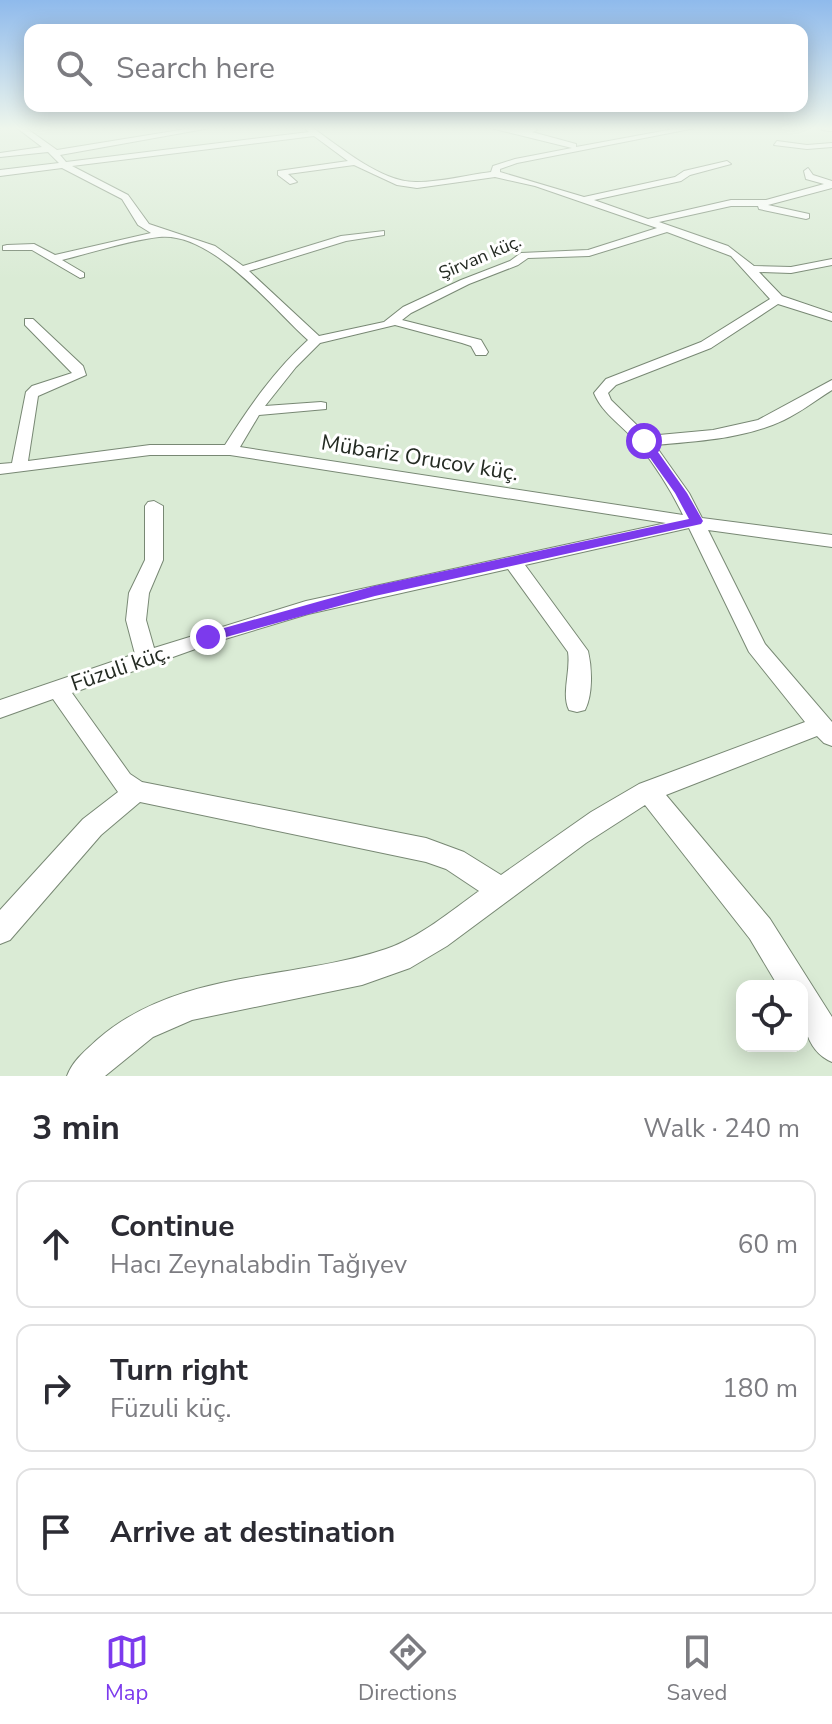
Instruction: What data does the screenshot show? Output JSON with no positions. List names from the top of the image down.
{
  "streets": {
    "street": ["Şirvan küç.", "Mübariz Orucov küç.", "Füzuli küç."]
  },
  "crossings": [
    ["Mübariz Orucov küç.", "Füzuli küç."]
  ],
  "page": {
    "search": "Search here",
    "heading": ["3 min", "Walk · 240 m"],
    "list": [
      ["Continue", "Hacı Zeynalabdin Tağıyev", "60 m"],
      ["Turn right", "Füzuli küç.", "180 m"],
      "Arrive at destination"
    ],
    "nav": ["Map", "Directions", "Saved"]
  }
}
